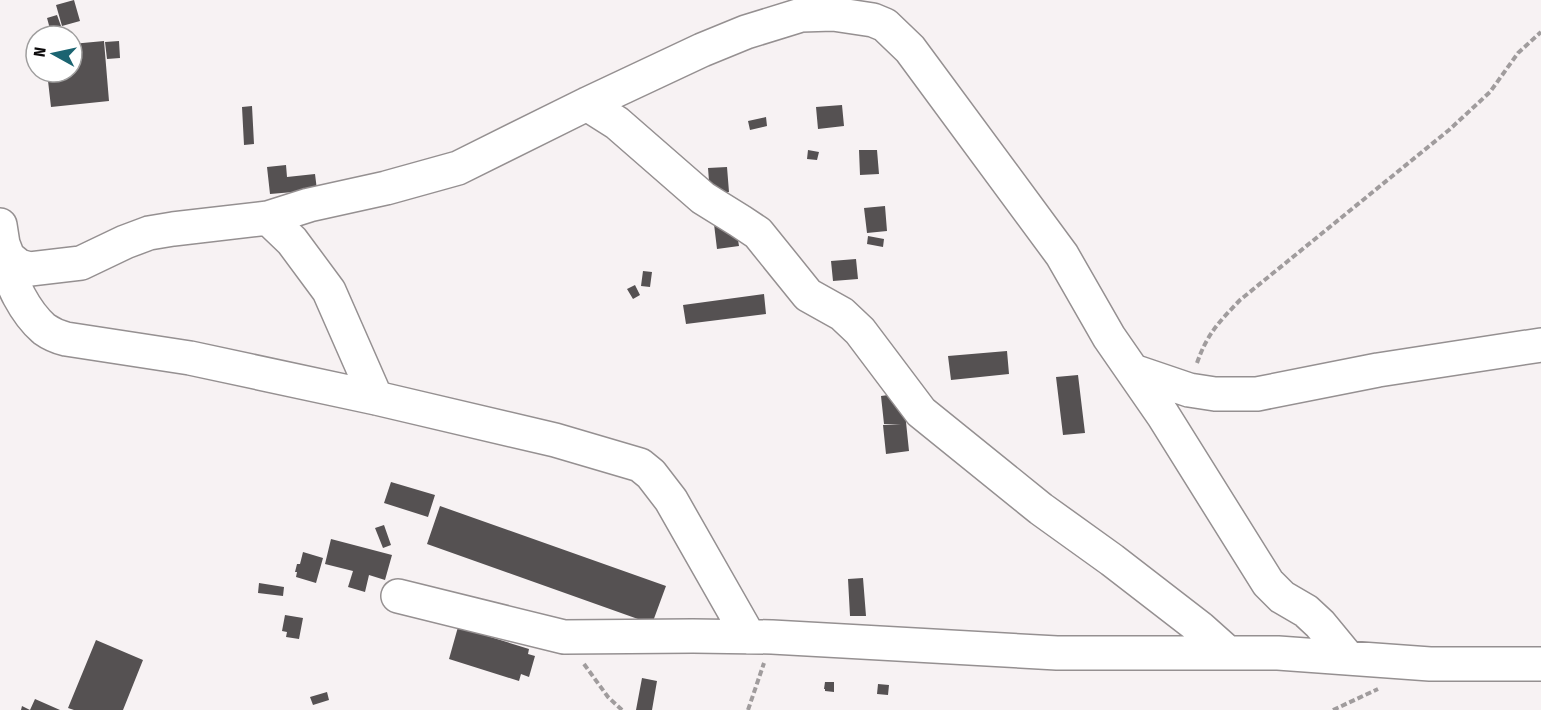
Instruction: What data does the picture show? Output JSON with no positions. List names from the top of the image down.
{
  "north": "left"
}
